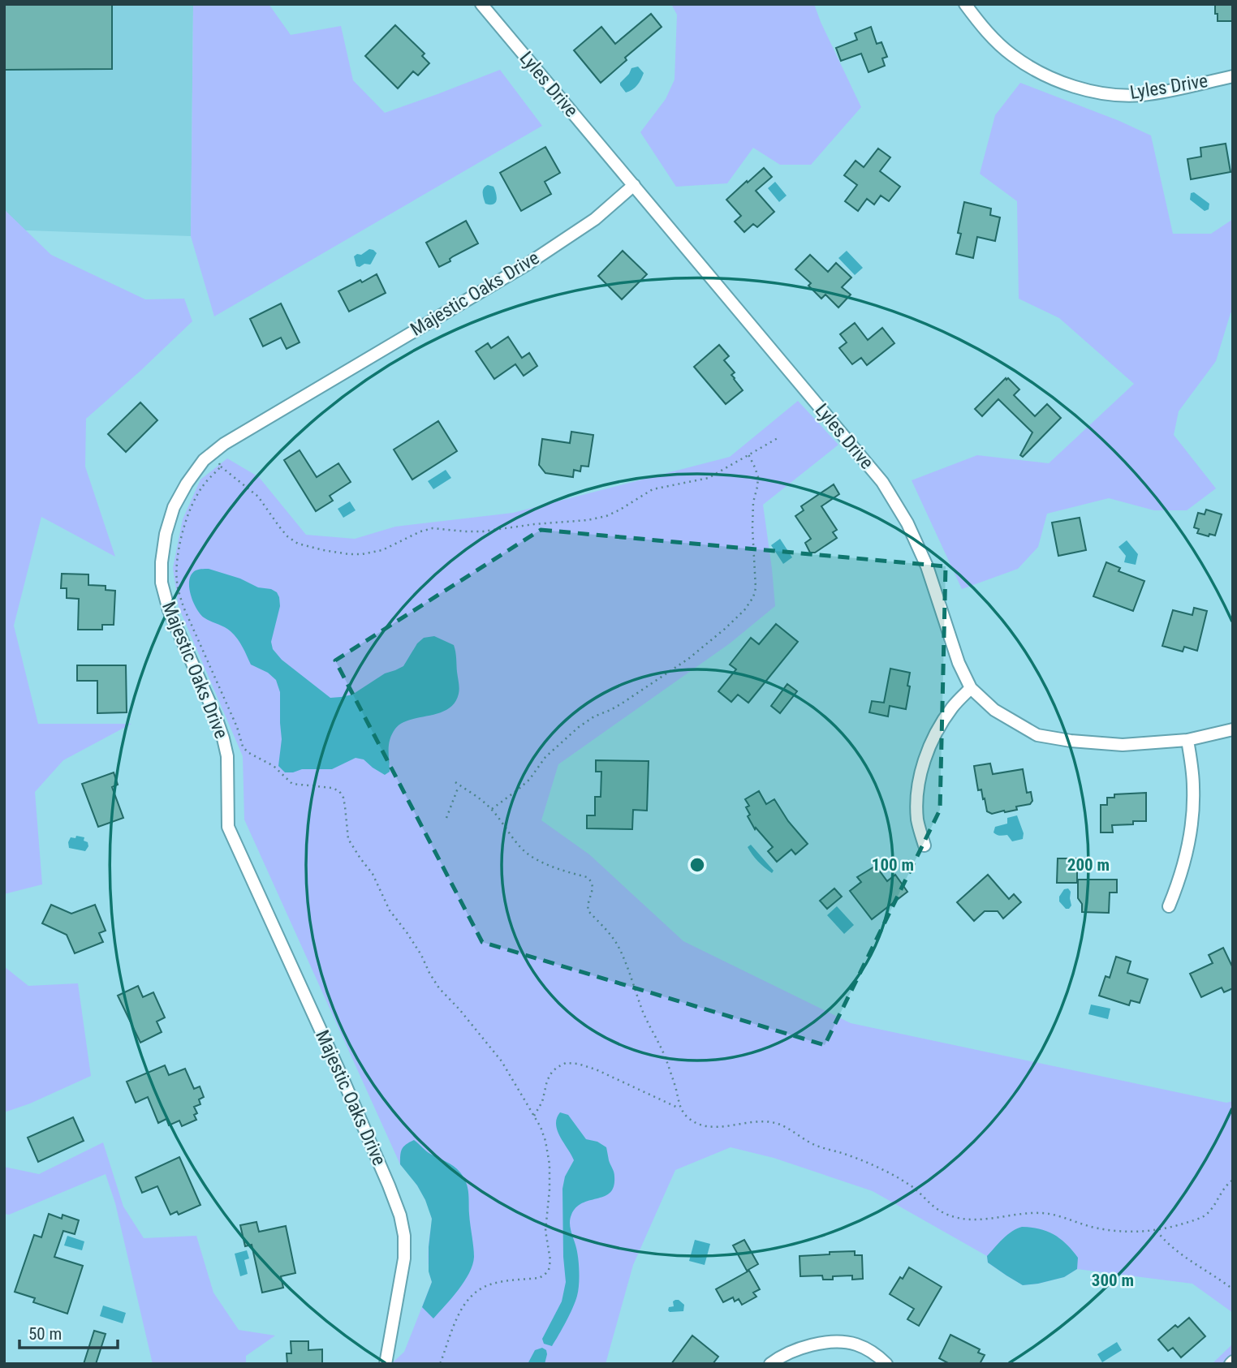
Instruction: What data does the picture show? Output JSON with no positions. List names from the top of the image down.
{
  "streets": {
    "street": ["Lyles Drive", "Majestic Oaks Drive"]
  },
  "crossings": [
    ["Lyles Drive", "Majestic Oaks Drive"]
  ],
  "scale_bar": "50 m",
  "rings": ["100 m", "200 m", "300 m"]
}
